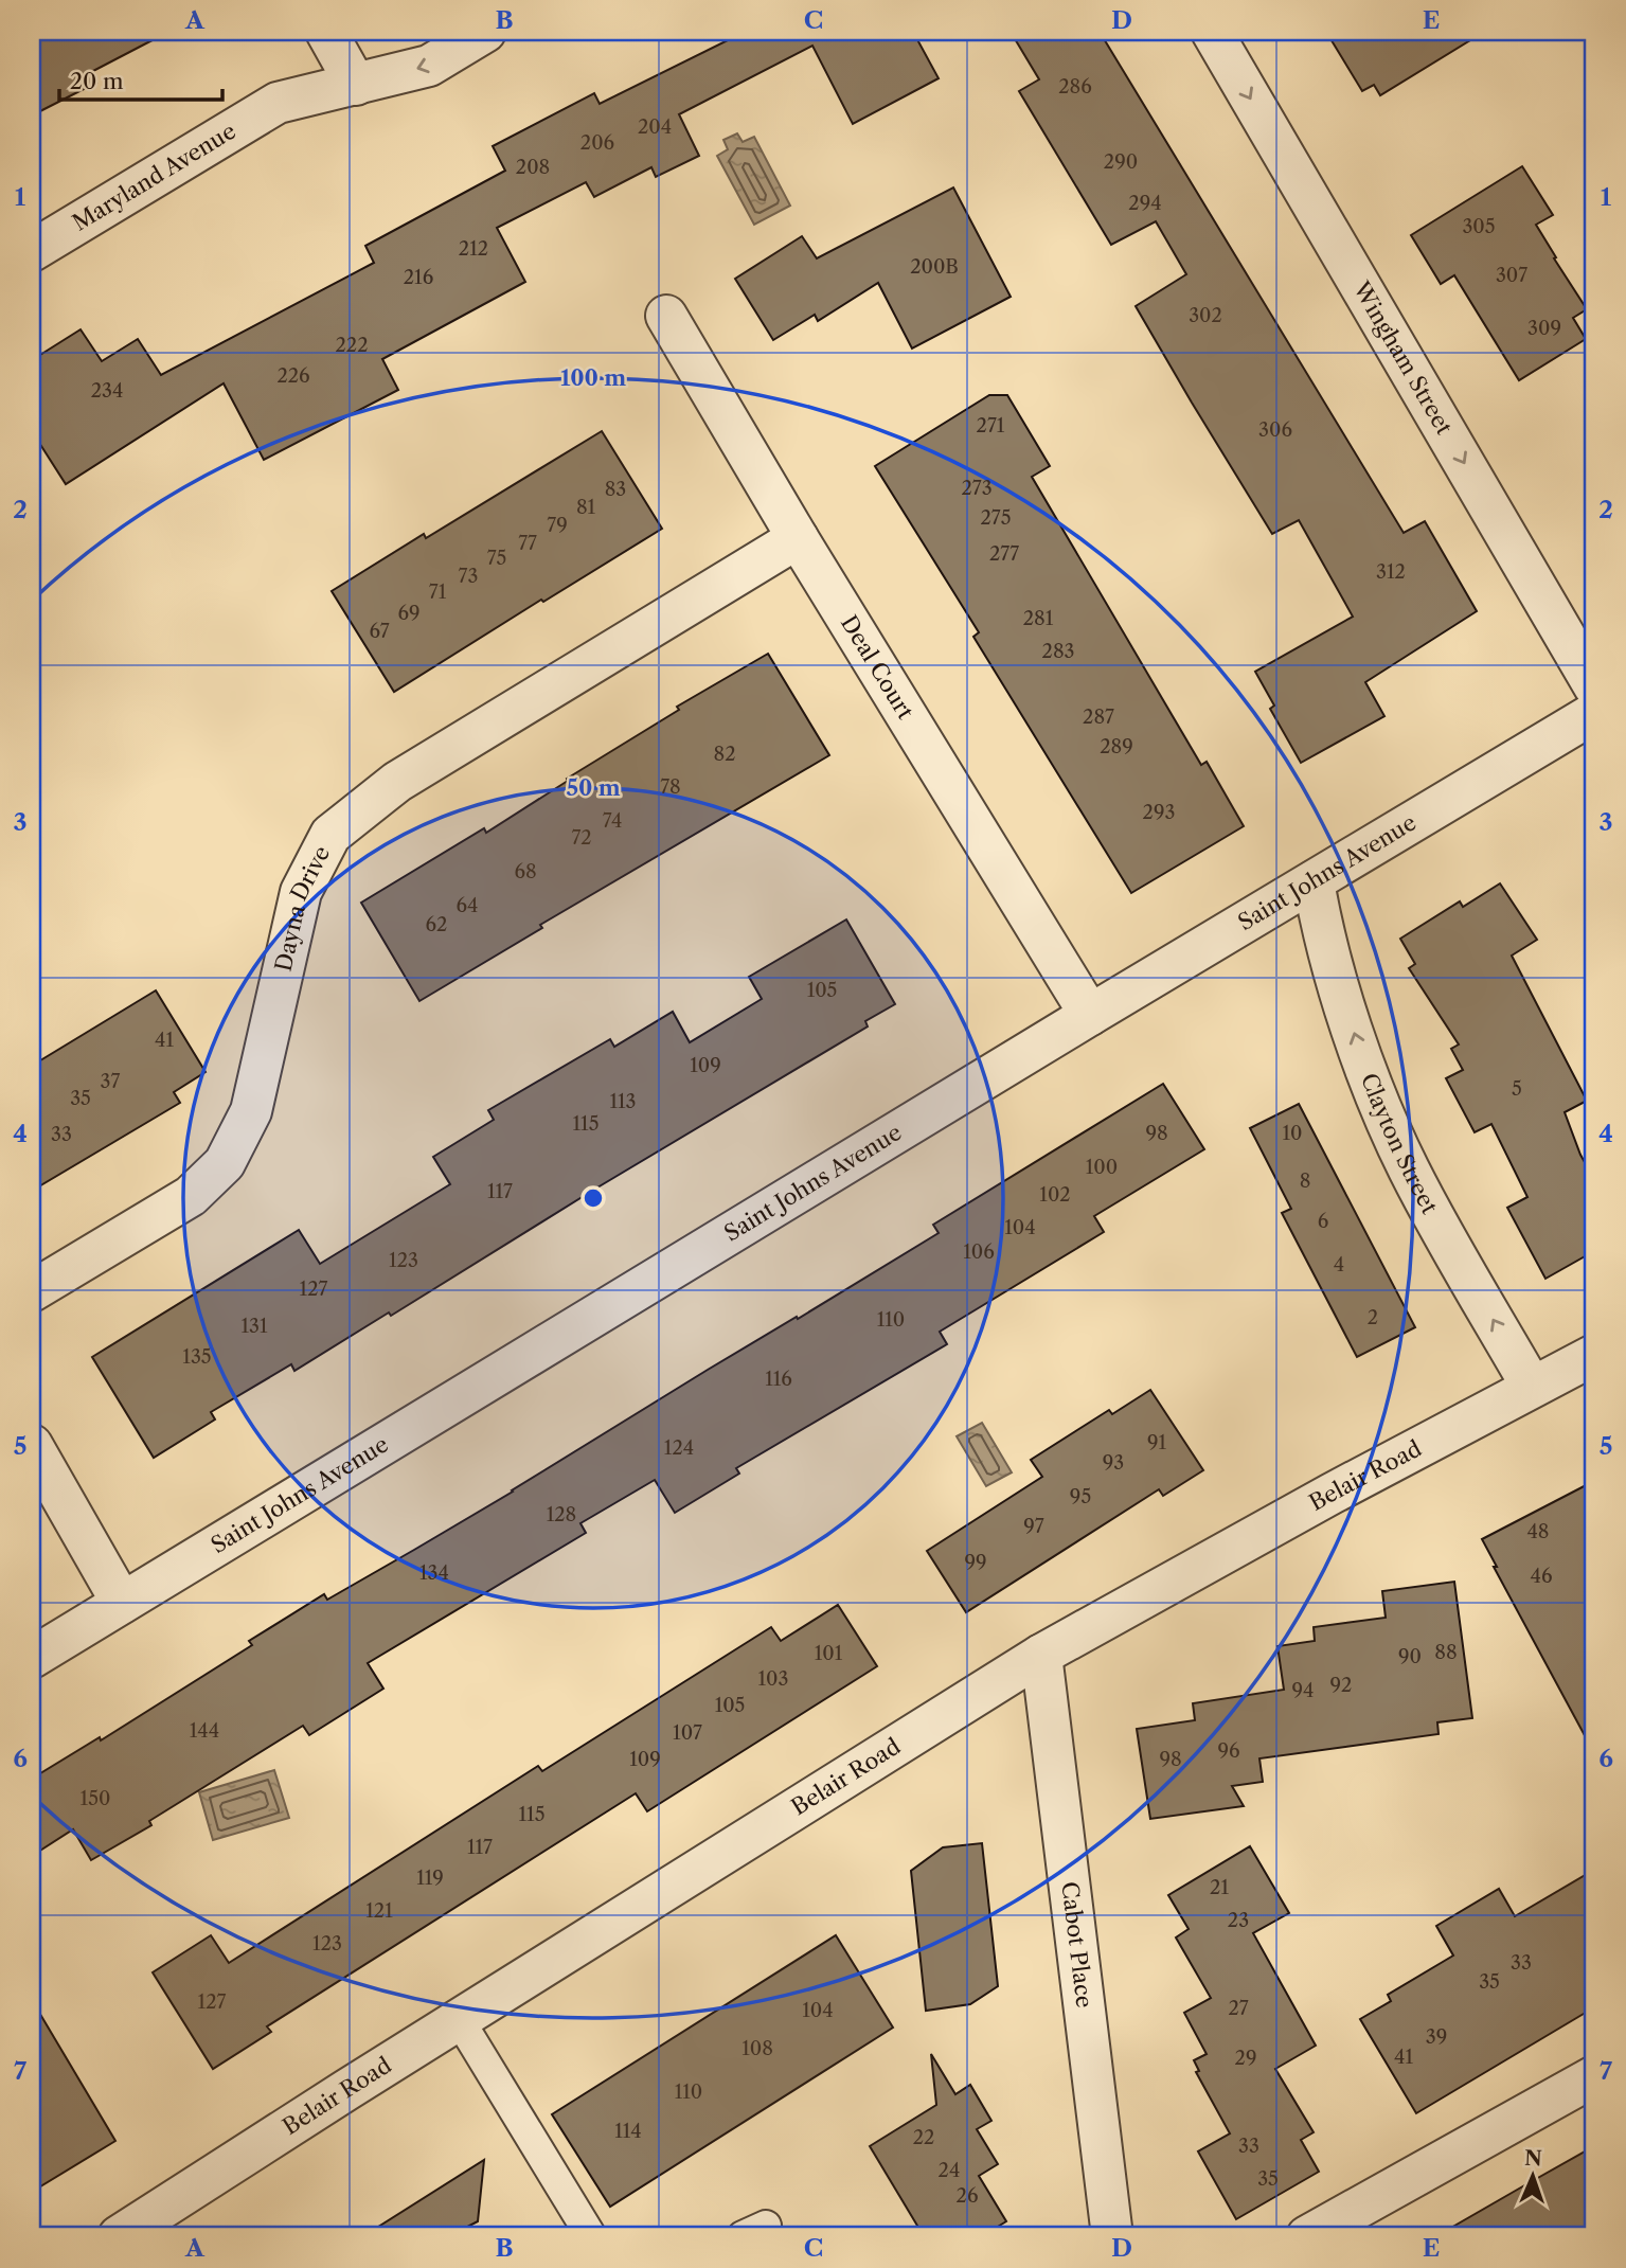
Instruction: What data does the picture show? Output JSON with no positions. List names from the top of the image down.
{
  "streets": {
    "street": [
      "Maryland Avenue",
      "Wingham Street",
      "Deal Court",
      "Saint Johns Avenue",
      "Dayna Drive",
      "Clayton Street",
      "Belair Road",
      "Cabot Place"
    ]
  },
  "crossings": [
    ["Deal Court", "Saint Johns Avenue"],
    ["Deal Court", "Dayna Drive"],
    ["Saint Johns Avenue", "Clayton Street"],
    ["Clayton Street", "Belair Road"],
    ["Belair Road", "Cabot Place"]
  ],
  "one_way": ["Wingham Street", "Clayton Street"],
  "house_numbers": [
    "286",
    "204",
    "206",
    "290",
    "208",
    "294",
    "305",
    "212",
    "200B",
    "307",
    "216",
    "302",
    "309",
    "222",
    "226",
    "234",
    "271",
    "306",
    "273",
    "83",
    "81",
    "275",
    "79",
    "77",
    "277",
    "75",
    "312",
    "73",
    "71",
    "69",
    "281",
    "67",
    "283",
    "287",
    "289",
    "82",
    "78",
    "293",
    "74",
    "72",
    "68",
    "64",
    "62",
    "105",
    "41",
    "109",
    "37",
    "5",
    "35",
    "113",
    "115",
    "98",
    "10",
    "33",
    "100",
    "8",
    "117",
    "102",
    "6",
    "104",
    "106",
    "123",
    "4",
    "127",
    "2",
    "110",
    "131",
    "135",
    "116",
    "91",
    "124",
    "93",
    "95",
    "128",
    "97",
    "48",
    "99",
    "134",
    "46",
    "88",
    "101",
    "90",
    "103",
    "92",
    "94",
    "105",
    "144",
    "107",
    "96",
    "109",
    "98",
    "150",
    "115",
    "117",
    "119",
    "21",
    "121",
    "23",
    "123",
    "33",
    "35",
    "127",
    "27",
    "104",
    "39",
    "108",
    "41",
    "29",
    "110",
    "114",
    "22",
    "33",
    "24",
    "35",
    "26"
  ],
  "scale_bar": "20 m",
  "north": "top",
  "grid": {
    "columns": [
      "A",
      "B",
      "C",
      "D",
      "E"
    ],
    "rows": [
      "1",
      "2",
      "3",
      "4",
      "5",
      "6",
      "7"
    ]
  },
  "rings": ["100 m", "50 m"]
}
